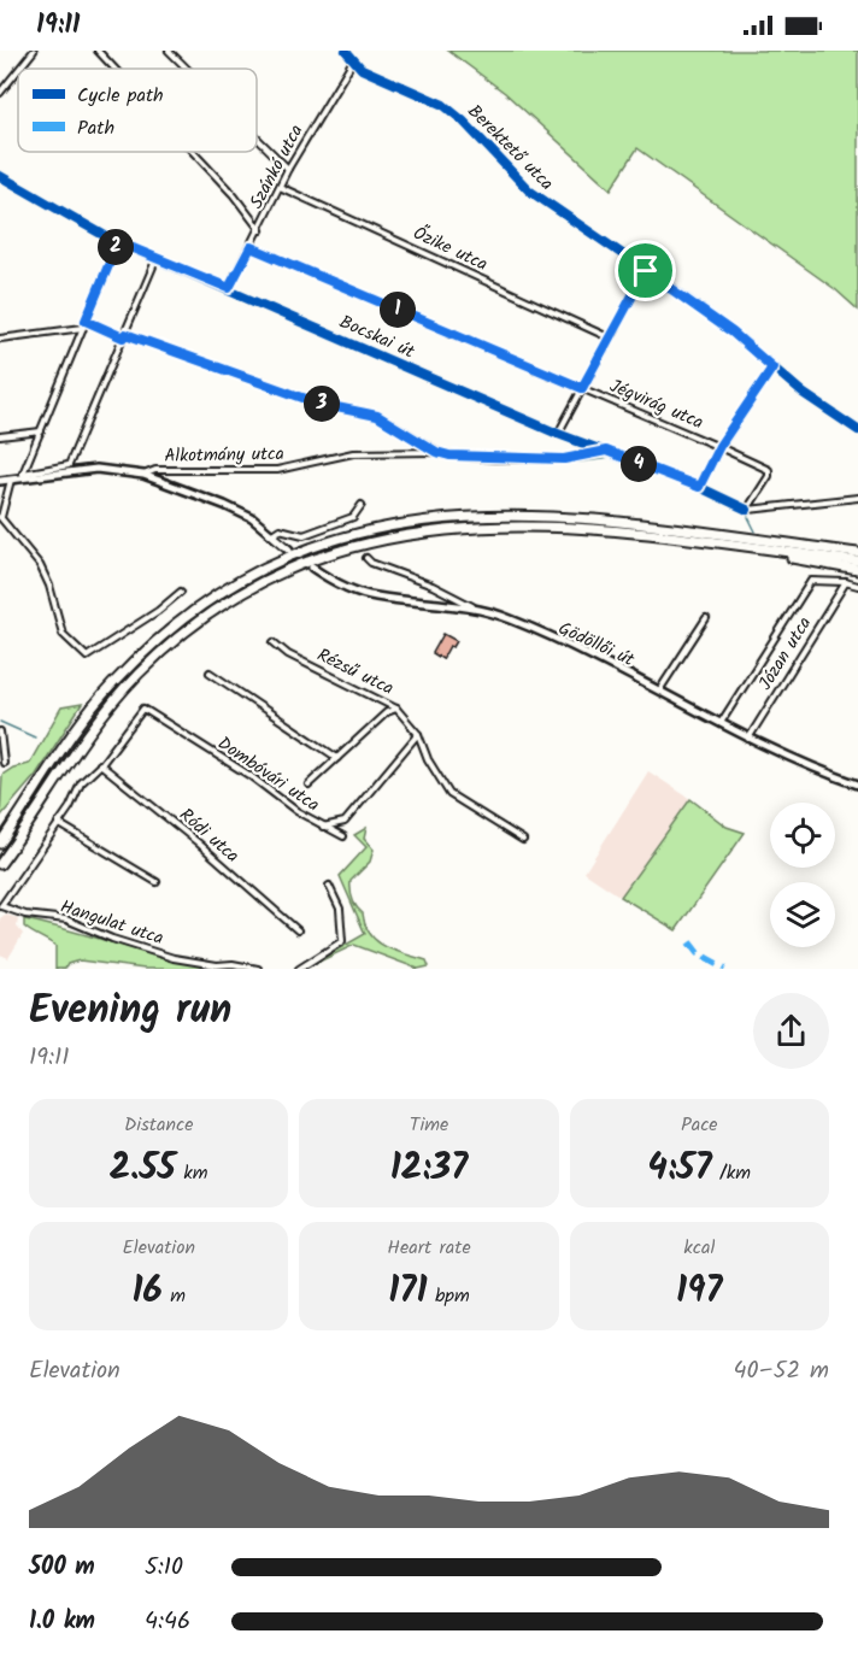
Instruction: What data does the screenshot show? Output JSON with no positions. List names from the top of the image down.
{
  "streets": {
    "main road": ["Gödöllői út"],
    "street": [
      "Berektető utca",
      "Szánkó utca",
      "Őzike utca",
      "Bocskai út",
      "Jégvirág utca",
      "Alkotmány utca",
      "Józan utca",
      "Rézsű utca",
      "Dombóvári utca",
      "Ródi utca",
      "Hangulat utca"
    ]
  },
  "crossings": [
    ["Berektető utca", "Szánkó utca"],
    ["Szánkó utca", "Őzike utca"],
    ["Szánkó utca", "Bocskai út"],
    ["Szánkó utca", "Jégvirág utca"],
    ["Bocskai út", "Jégvirág utca"],
    ["Gödöllői út", "Józan utca"],
    ["Dombóvári utca", "Ródi utca"]
  ],
  "legend": ["Cycle path", "Path"],
  "page": {
    "status": "19:11",
    "pins": [
      "2",
      "1",
      "3",
      "4"
    ],
    "heading": ["Evening run", "19:11"],
    "stats": [
      ["Distance", "2.55 km"],
      ["Time", "12:37"],
      ["Pace", "4:57 /km"],
      ["Elevation", "16 m"],
      ["Heart rate", "171 bpm"],
      ["kcal", "197"]
    ],
    "chart": ["Elevation", "40–52 m"],
    "list": [
      {
        "name": "500 m",
        "note": "5:10"
      },
      {
        "name": "1.0 km",
        "note": "4:46"
      }
    ]
  }
}
